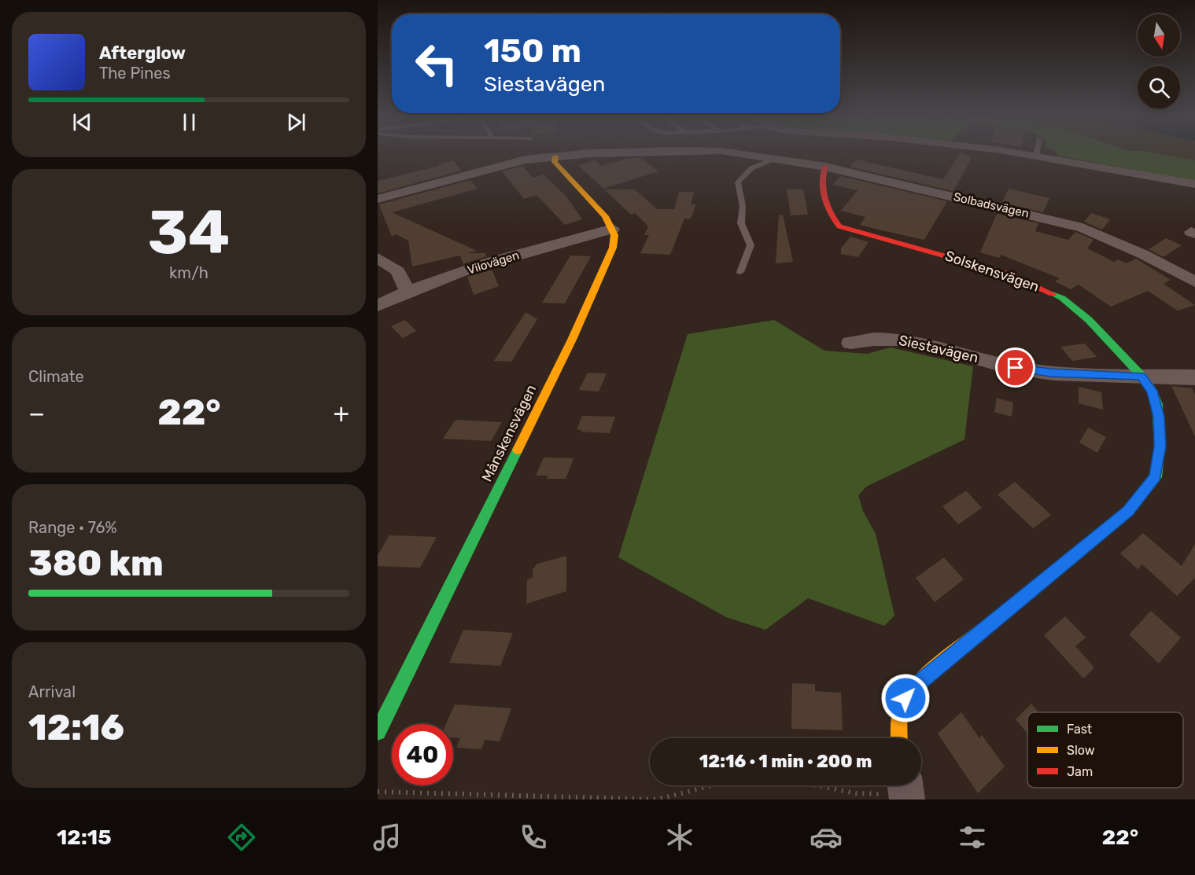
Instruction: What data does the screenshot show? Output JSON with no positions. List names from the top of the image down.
{
  "streets": {
    "street": [
      "Solbadsvägen",
      "Vilovägen",
      "Solskensvägen",
      "Siestavägen",
      "Månskensvägen"
    ]
  },
  "crossings": [
    ["Solbadsvägen", "Solskensvägen"],
    ["Vilovägen", "Månskensvägen"],
    ["Solskensvägen", "Siestavägen"]
  ],
  "legend": ["Fast", "Slow", "Jam"],
  "north": "bottom",
  "page": {
    "turn": ["150 m", "Siestavägen"],
    "song": ["Afterglow", "The Pines"],
    "tile": [
      ["34", "km/h"],
      "Climate",
      ["Range · 76%", "380 km"],
      ["Arrival", "12:16"]
    ],
    "heat": ["−", "22°", "+"],
    "limit": "40",
    "trip": "12:16 · 1 min · 200 m",
    "tabs": ["12:15", "22°"]
  }
}
